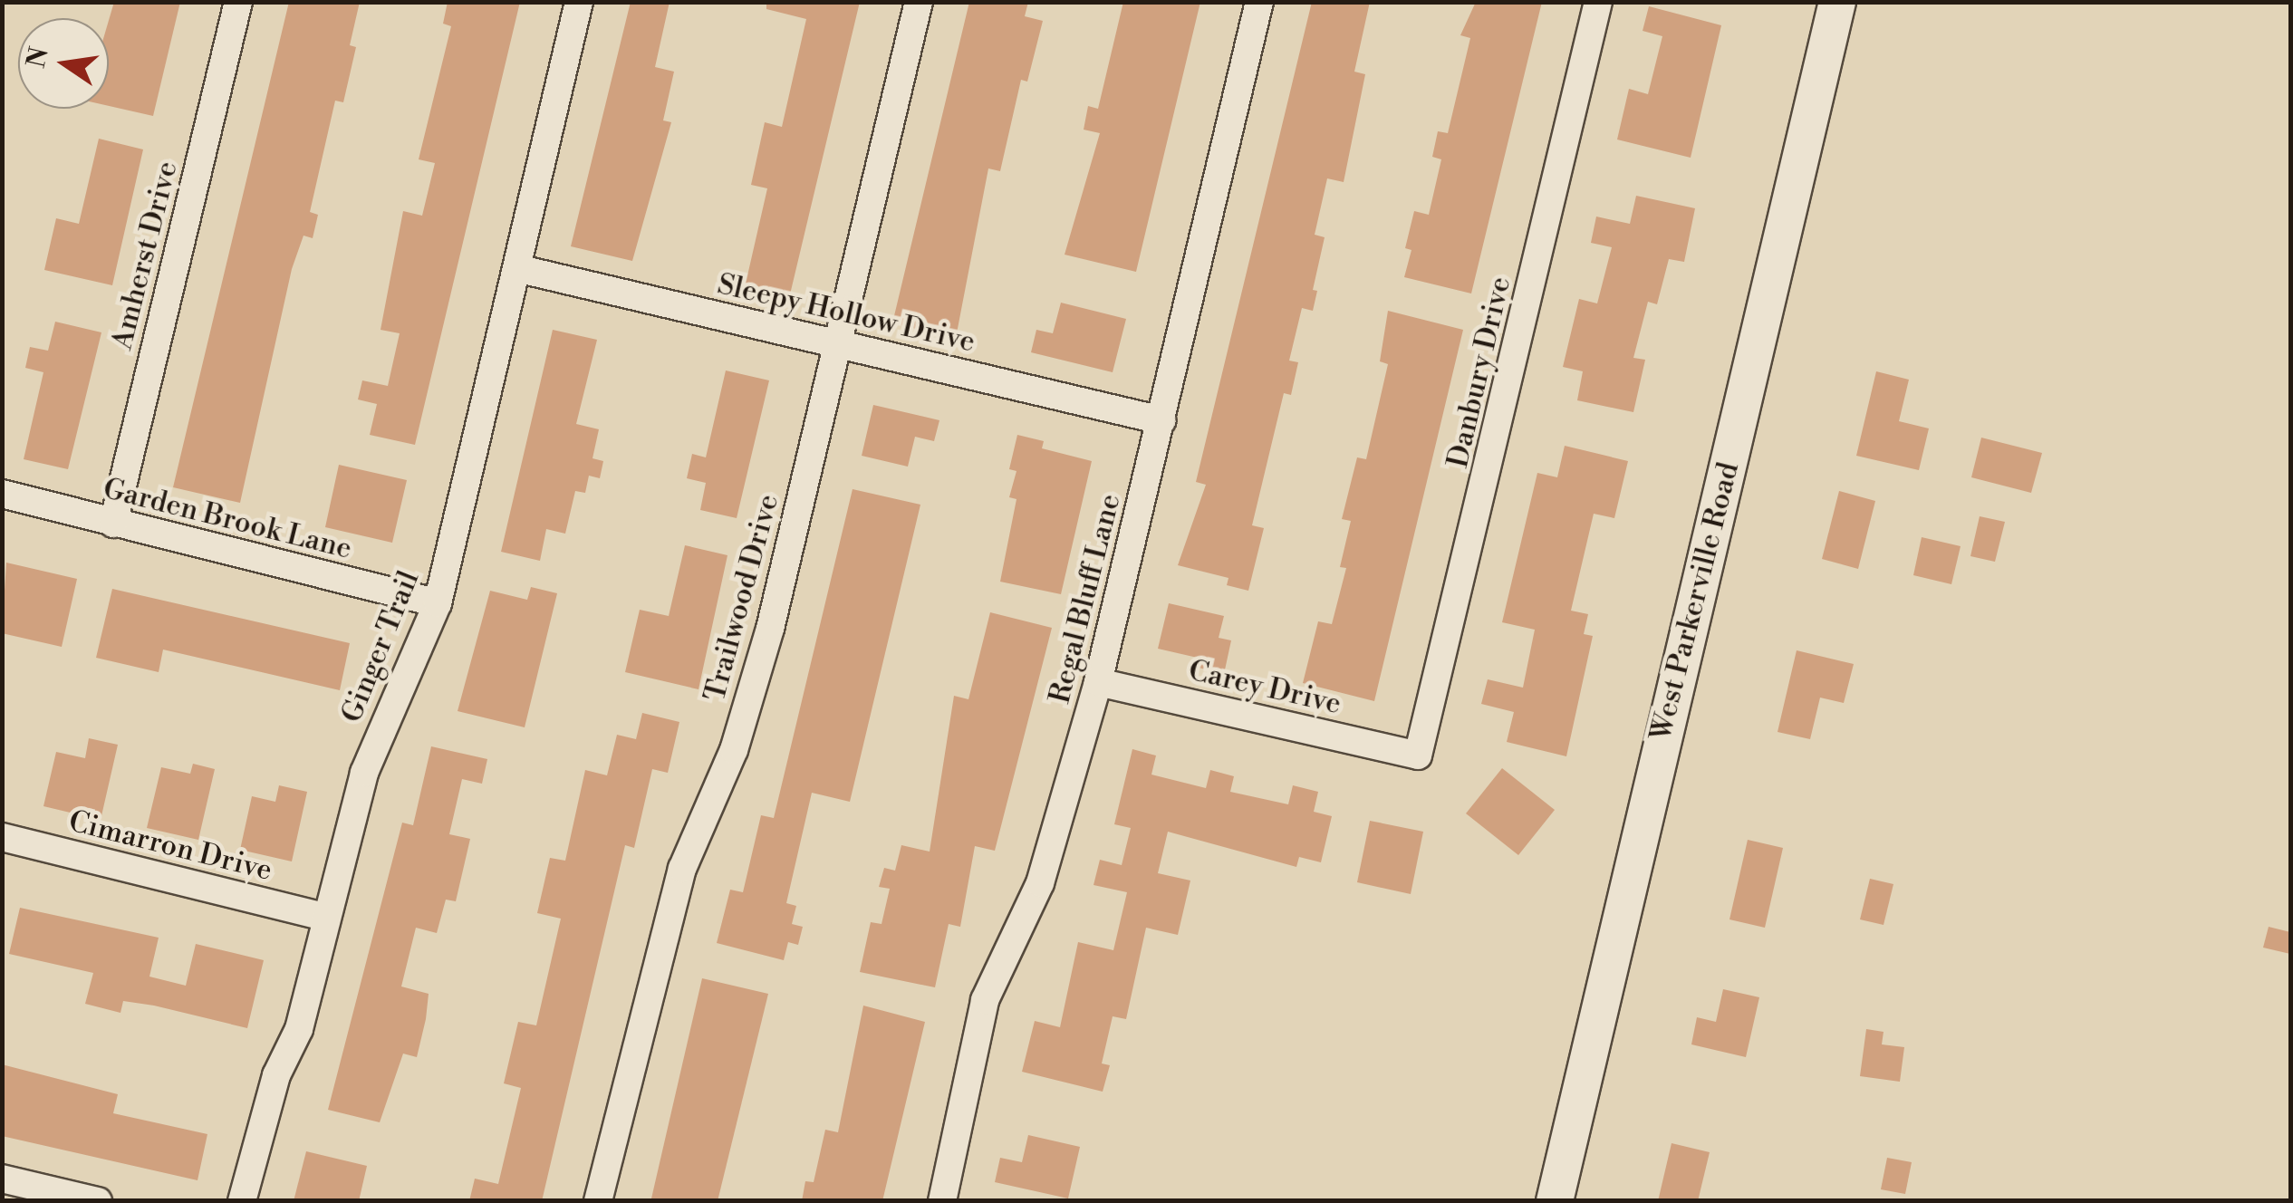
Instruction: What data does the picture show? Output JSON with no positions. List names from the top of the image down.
{
  "streets": {
    "main road": ["West Parkerville Road"],
    "street": [
      "Amherst Drive",
      "Sleepy Hollow Drive",
      "Danbury Drive",
      "Garden Brook Lane",
      "Trailwood Drive",
      "Regal Bluff Lane",
      "Ginger Trail",
      "Carey Drive",
      "Cimarron Drive"
    ]
  },
  "crossings": [
    ["Amherst Drive", "Garden Brook Lane"],
    ["Sleepy Hollow Drive", "Trailwood Drive"],
    ["Sleepy Hollow Drive", "Regal Bluff Lane"],
    ["Sleepy Hollow Drive", "Ginger Trail"],
    ["Danbury Drive", "Carey Drive"],
    ["Garden Brook Lane", "Ginger Trail"],
    ["Regal Bluff Lane", "Carey Drive"],
    ["Ginger Trail", "Cimarron Drive"]
  ],
  "north": "left"
}
